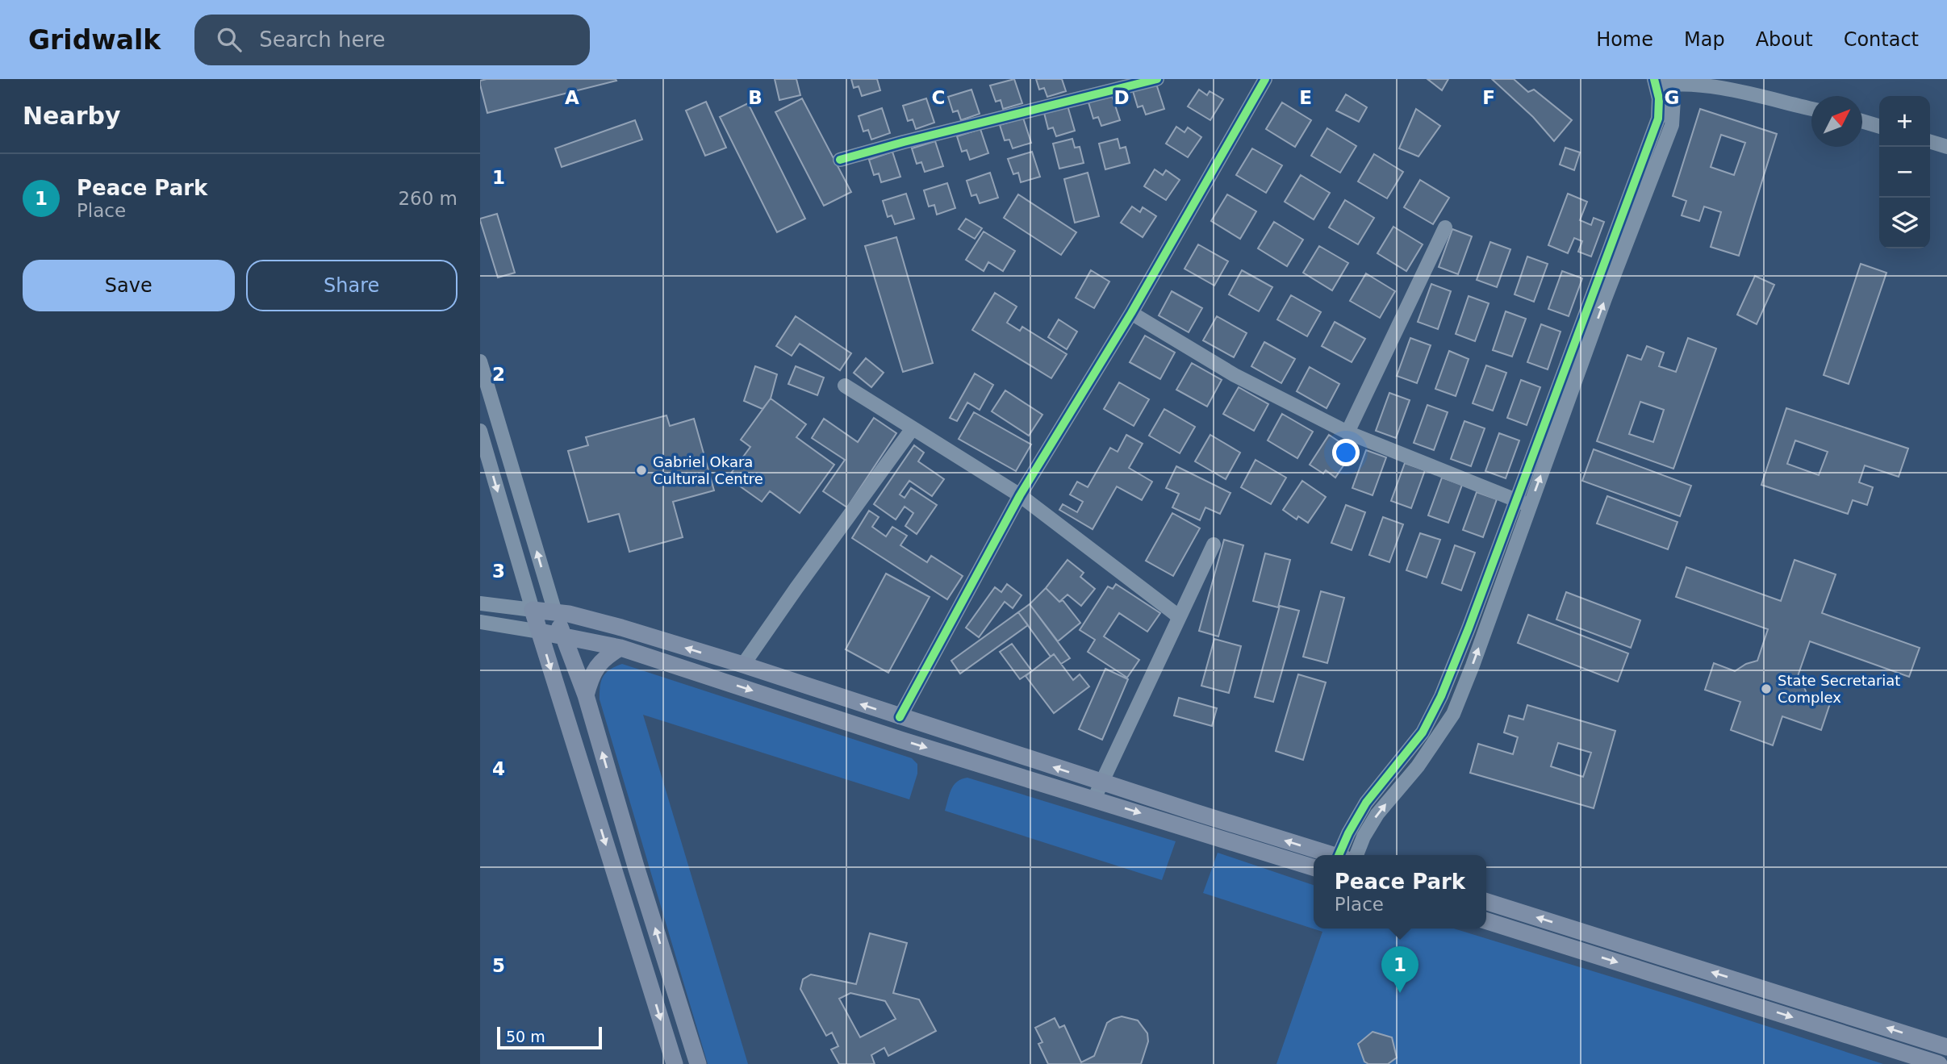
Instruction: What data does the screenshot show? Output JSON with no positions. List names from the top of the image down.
{
  "places": ["Gabriel Okara Cultural Centre", "State Secretariat Complex"],
  "scale_bar": "50 m",
  "north": "top right",
  "page": {
    "header": "Gridwalk",
    "search": "Search here",
    "nav": [
      "Home",
      "Map",
      "About",
      "Contact"
    ],
    "heading": "Nearby",
    "map_buttons": ["+", "−"],
    "list": [
      {
        "mark": "1",
        "name": "Peace Park",
        "note": "Place",
        "value": "260 m"
      }
    ],
    "buttons": ["Save", "Share"],
    "popup": ["Peace Park", "Place"],
    "pins": "1",
    "scale": "50 m"
  },
  "grid": {
    "columns": [
      "A",
      "B",
      "C",
      "D",
      "E",
      "F",
      "G"
    ],
    "rows": [
      "1",
      "2",
      "3",
      "4",
      "5"
    ]
  }
}
